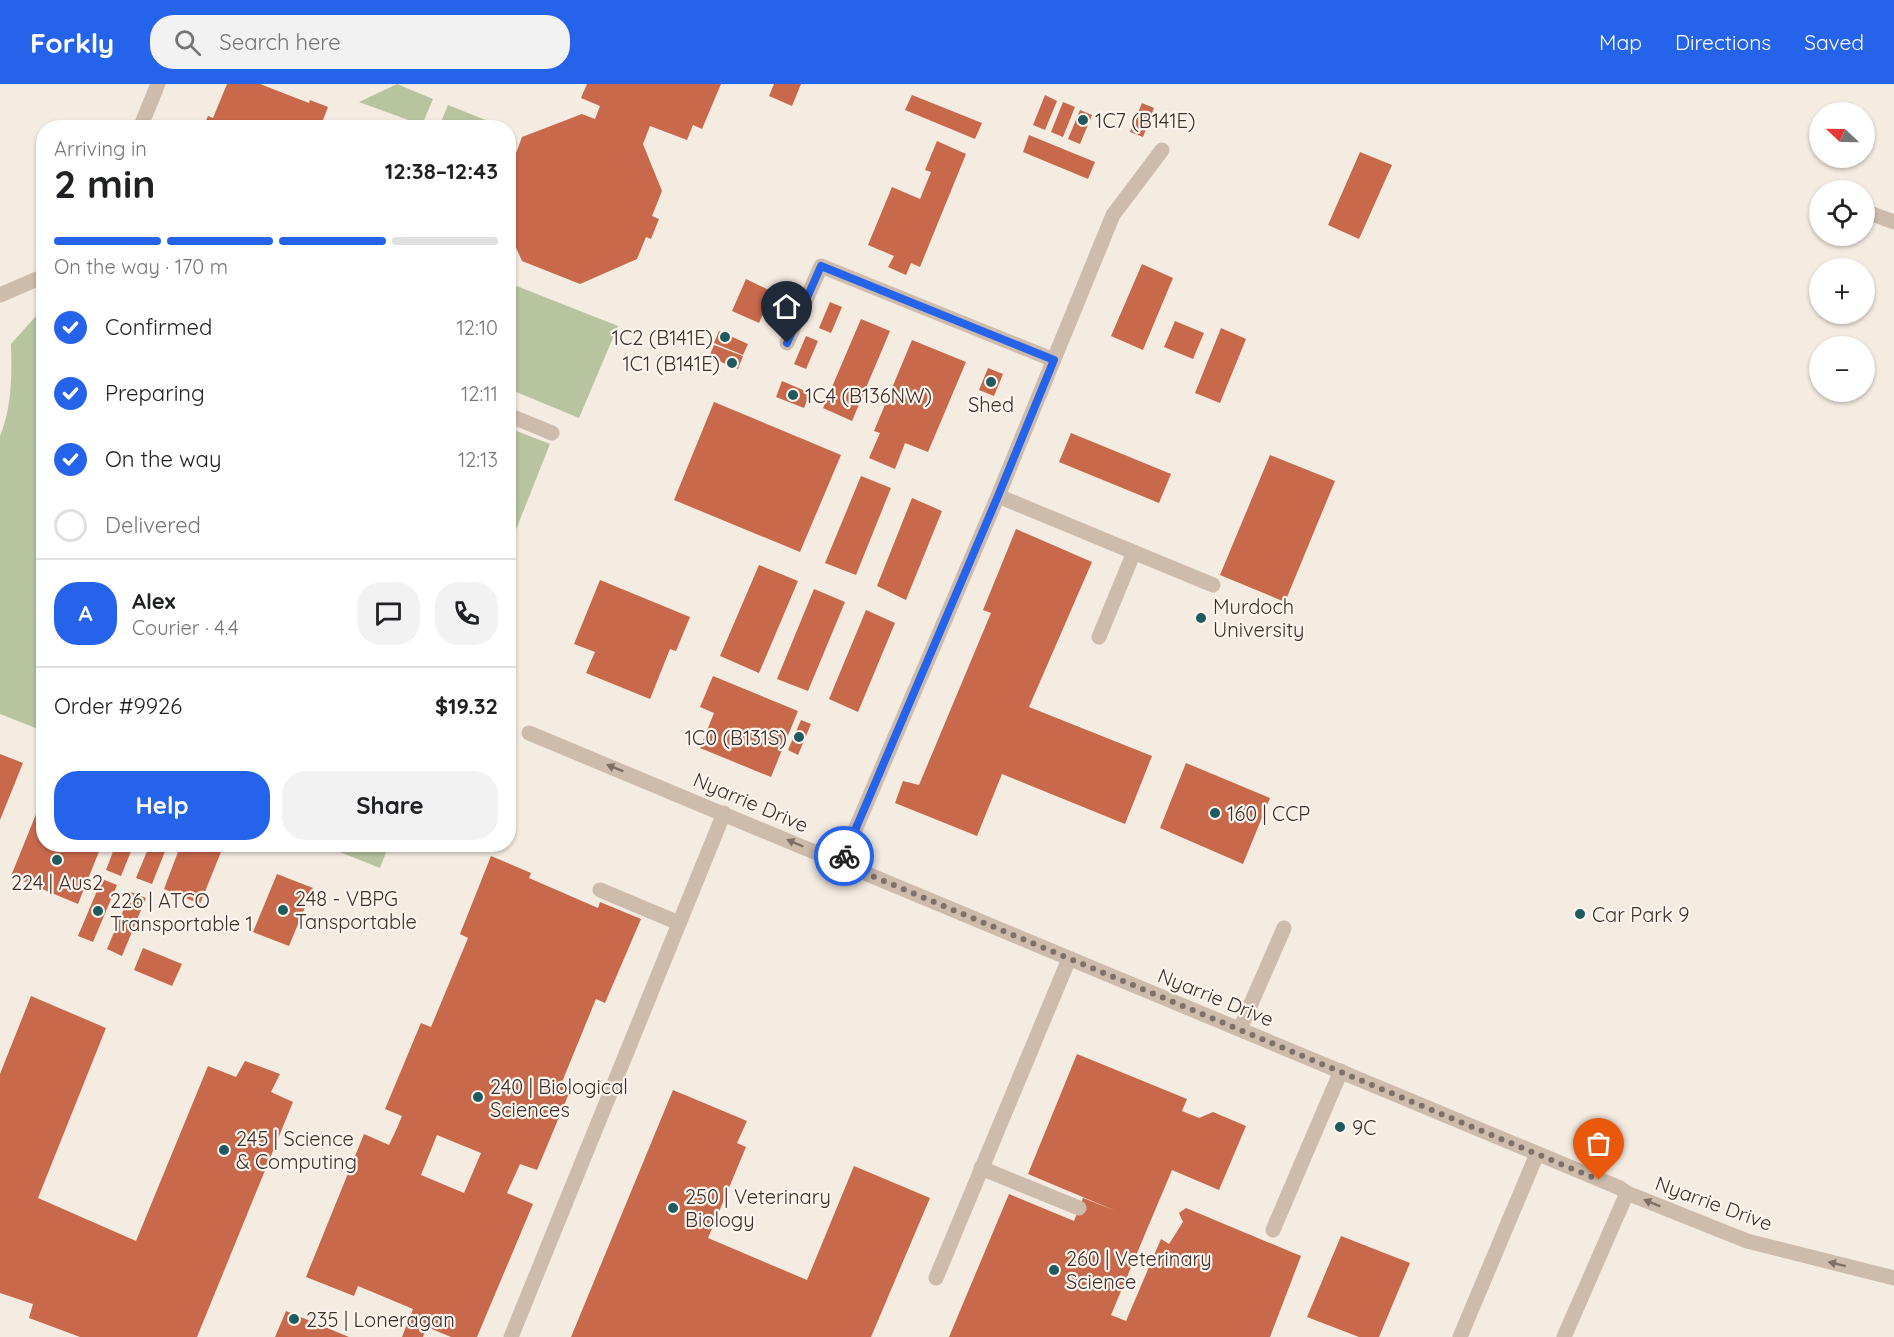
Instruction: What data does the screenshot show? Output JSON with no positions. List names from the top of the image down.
{
  "streets": {
    "street": ["Nyarrie Drive"]
  },
  "one_way": ["Nyarrie Drive"],
  "places": [
    "1C7 (B141E)",
    "1C2 (B141E)",
    "1C1 (B141E)",
    "Shed",
    "1C4 (B136NW)",
    "Murdoch University",
    "1C0 (B131S)",
    "160 | CCP",
    "224 | Aus2",
    "248 - VBPG Tansportable",
    "226 | ATCO Transportable 1",
    "Car Park 9",
    "240 | Biological Sciences",
    "9C",
    "245 | Science & Computing",
    "250 | Veterinary Biology",
    "260 | Veterinary Science",
    "235 | Loneragan"
  ],
  "north": "left",
  "page": {
    "header": "Forkly",
    "search": "Search here",
    "nav": ["Map", "Directions", "Saved"],
    "map_buttons": ["+", "−"],
    "heading": ["2 min", "Arriving in", "12:38–12:43"],
    "panel": [
      "Alex",
      "Courier · 4.4",
      "Order #9926",
      "$19.32"
    ],
    "bar": "On the way · 170 m",
    "list": [
      ["Confirmed", "12:10"],
      ["Preparing", "12:11"],
      ["On the way", "12:13"],
      "Delivered"
    ],
    "round": "A",
    "buttons": ["Help", "Share"]
  }
}
